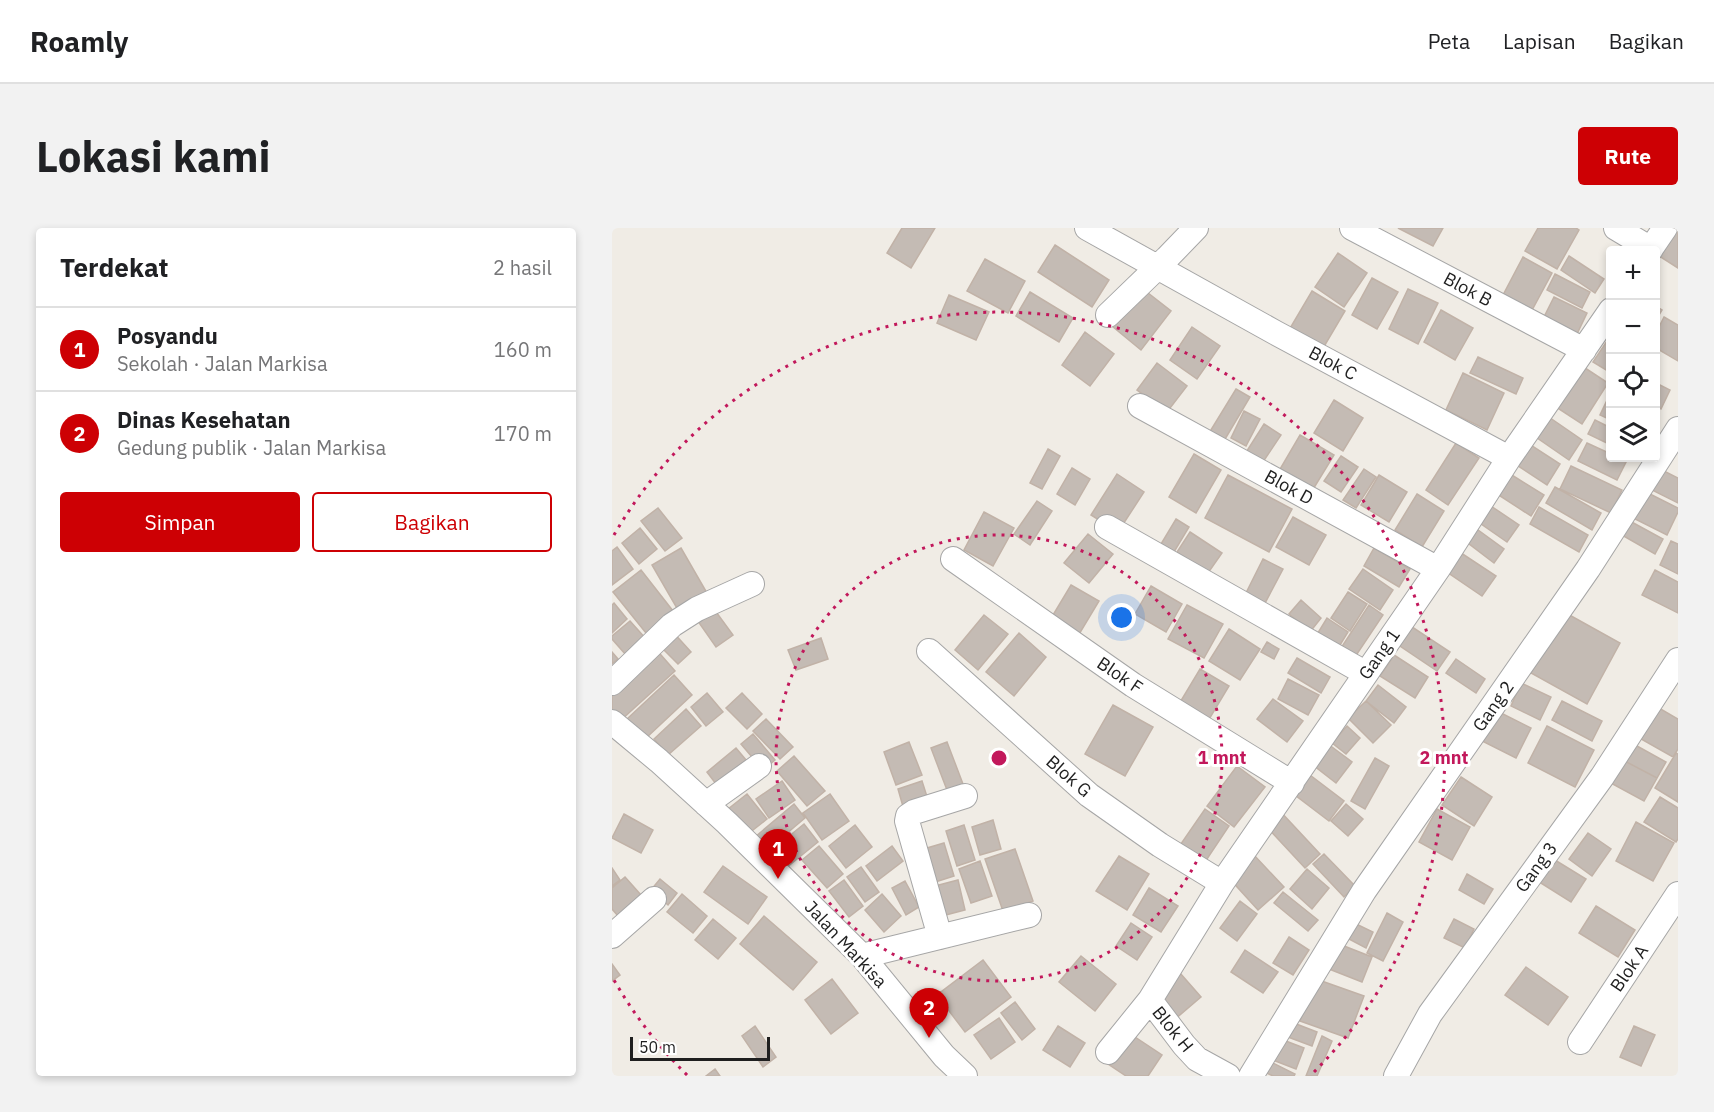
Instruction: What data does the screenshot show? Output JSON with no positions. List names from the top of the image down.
{
  "streets": {
    "street": [
      "Blok B",
      "Blok C",
      "Blok D",
      "Gang 1",
      "Blok F",
      "Gang 2",
      "Blok G",
      "Gang 3",
      "Jalan Markisa",
      "Blok A",
      "Blok H"
    ]
  },
  "crossings": [
    ["Blok B", "Gang 1"],
    ["Blok C", "Gang 1"],
    ["Blok D", "Gang 1"],
    ["Gang 1", "Blok F"],
    ["Gang 1", "Blok G"],
    ["Gang 1", "Blok H"]
  ],
  "scale_bar": "50 m",
  "page": {
    "header": "Roamly",
    "nav": ["Peta", "Lapisan", "Bagikan"],
    "buttons": [
      "Rute",
      ["Simpan", "Bagikan"]
    ],
    "title": "Lokasi kami",
    "heading": ["Terdekat", "2 hasil"],
    "map_buttons": ["+", "−"],
    "list": [
      {
        "mark": "1",
        "name": "Posyandu",
        "note": "Sekolah · Jalan Markisa",
        "value": "160 m"
      },
      {
        "mark": "2",
        "name": "Dinas Kesehatan",
        "note": "Gedung publik · Jalan Markisa",
        "value": "170 m"
      }
    ],
    "pins": ["1", "2"],
    "scale": "50 m"
  },
  "rings": ["1 mnt", "2 mnt"]
}
